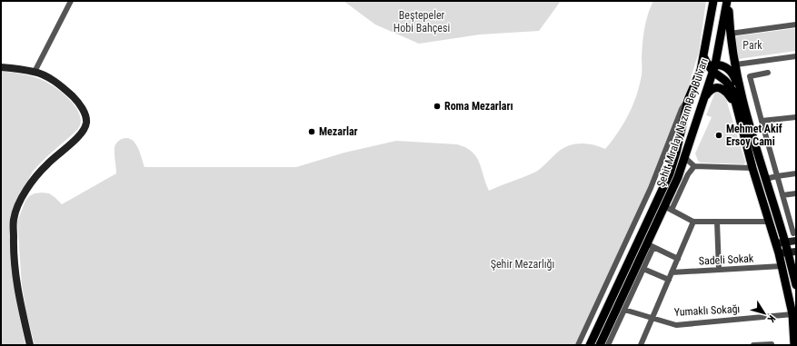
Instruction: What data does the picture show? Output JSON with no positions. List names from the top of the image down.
{
  "streets": {
    "main road": ["Şehit Miralay Nazım Bey Bulvarı"],
    "street": ["Sadeli Sokak", "Yumaklı Sokağı"]
  },
  "parks": ["Beştepeler Hobi Bahçesi", "Park", "Şehir Mezarlığı"],
  "places": ["Roma Mezarları", "Mezarlar", "Mehmet Akif Ersoy Cami"],
  "north": "bottom right"
}
